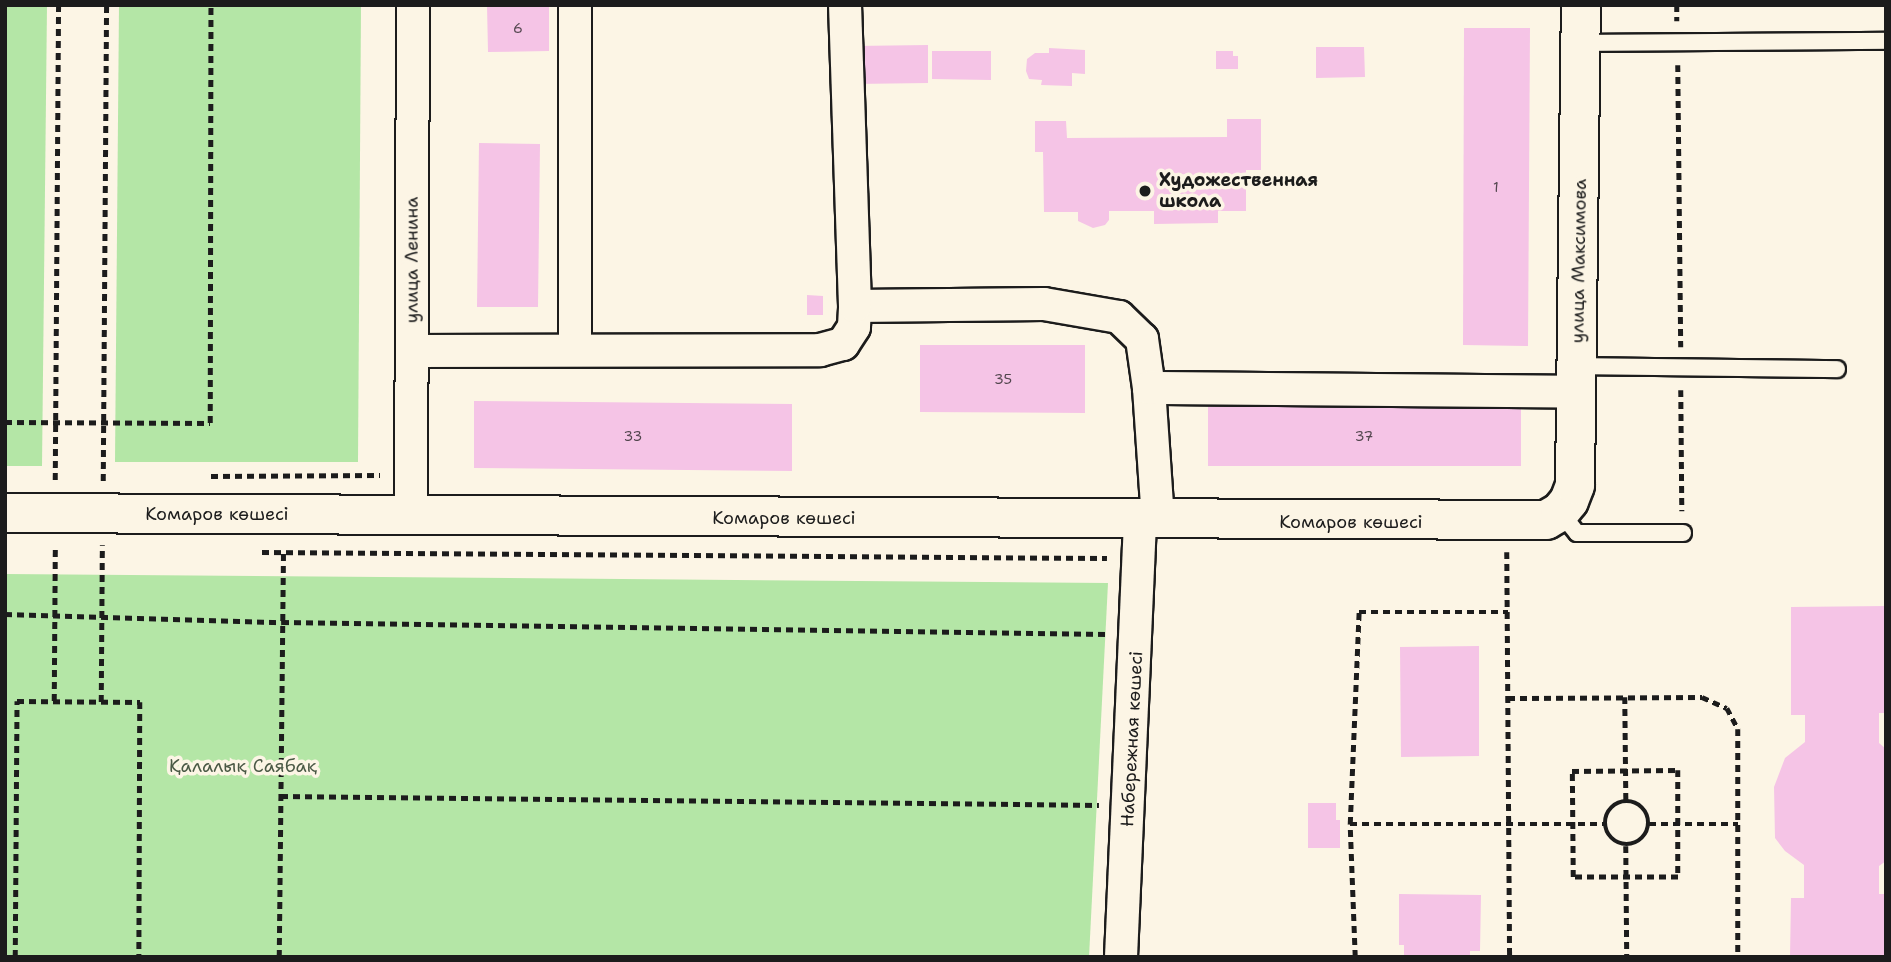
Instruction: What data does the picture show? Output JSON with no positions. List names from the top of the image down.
{
  "streets": {
    "street": [
      "улица Ленина",
      "улица Максимова",
      "Комаров көшесі",
      "Набережная көшесі"
    ]
  },
  "crossings": [
    ["улица Ленина", "Комаров көшесі"],
    ["улица Максимова", "Комаров көшесі"],
    ["Комаров көшесі", "Набережная көшесі"]
  ],
  "parks": ["Қалалық Саябақ"],
  "places": ["Художественная школа"],
  "house_numbers": [
    "6",
    "1",
    "35",
    "33",
    "37"
  ]
}
